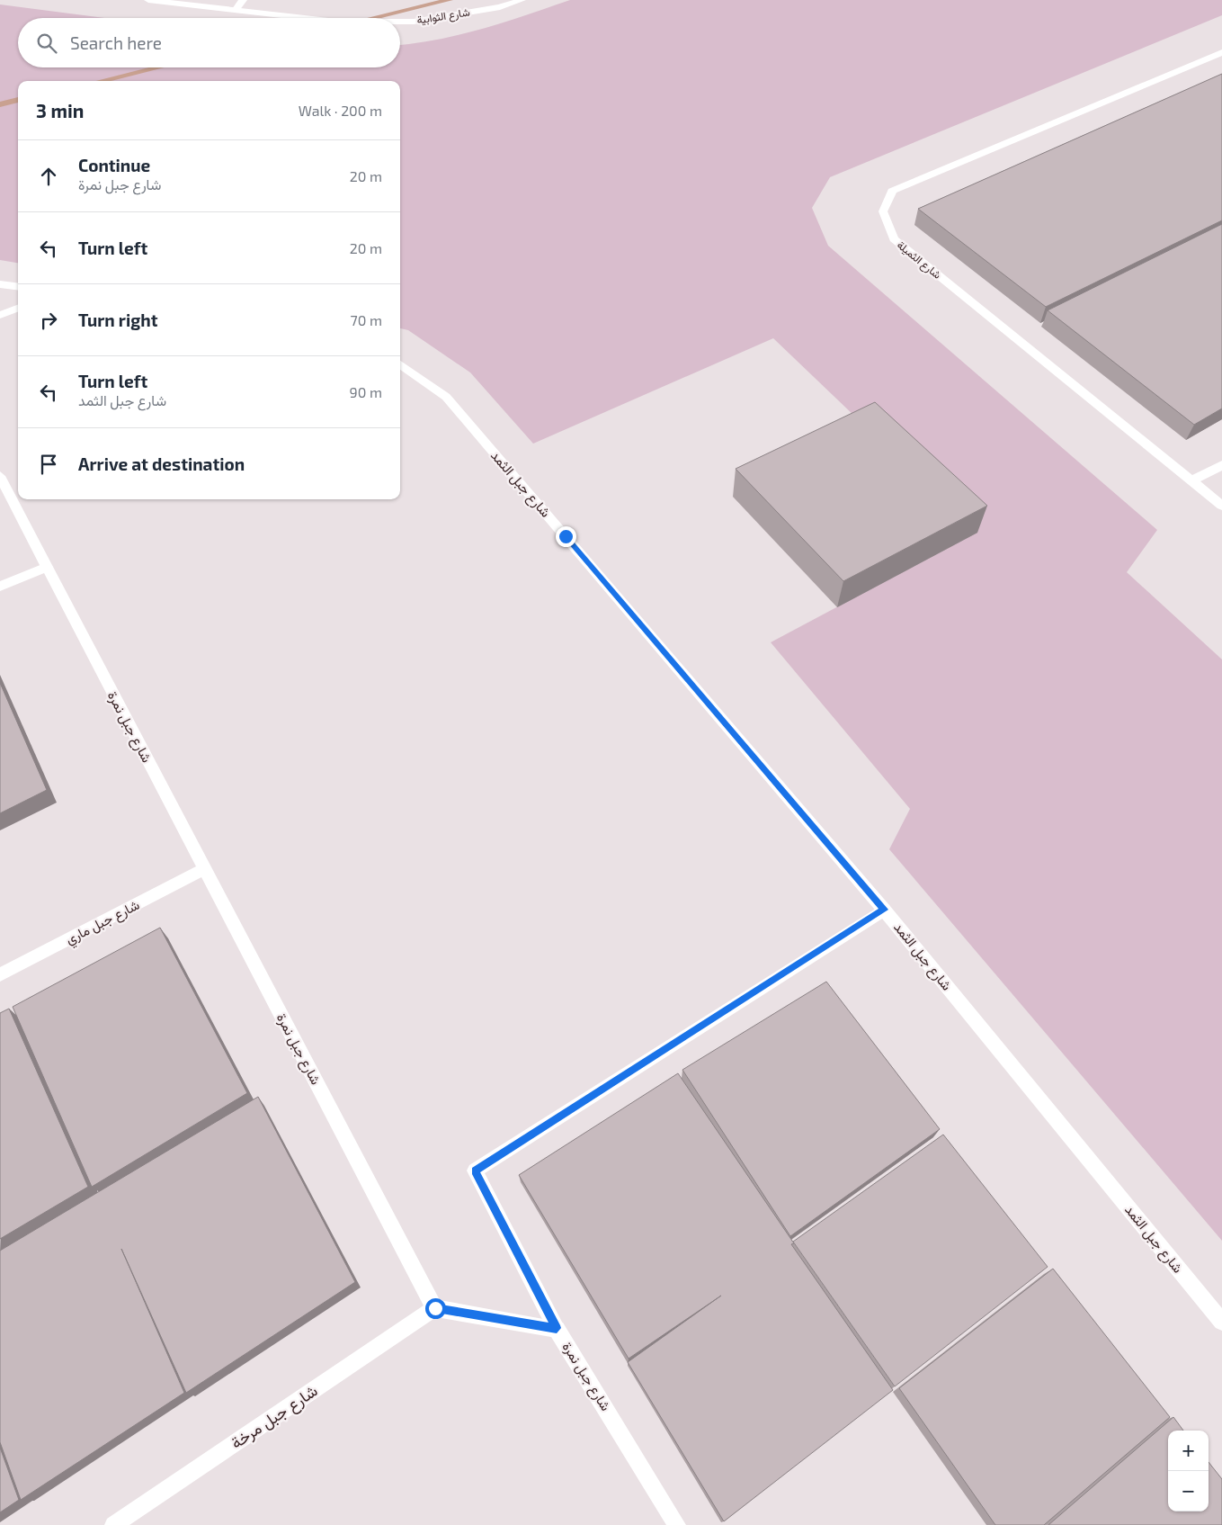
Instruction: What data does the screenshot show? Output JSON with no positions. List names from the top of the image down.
{
  "streets": {
    "street": [
      "شارع الثوابية",
      "شارع الثميلة",
      "شارع جبل الثمد",
      "شارع جبل نمرة",
      "شارع جبل ماري",
      "شارع جبل مرخة"
    ]
  },
  "crossings": [
    ["شارع جبل نمرة", "شارع جبل ماري"],
    ["شارع جبل نمرة", "شارع جبل مرخة"]
  ],
  "page": {
    "search": "Search here",
    "heading": ["3 min", "Walk · 200 m"],
    "list": [
      ["Continue", "شارع جبل نمرة", "20 m"],
      ["Turn left", "20 m"],
      ["Turn right", "70 m"],
      ["Turn left", "شارع جبل الثمد", "90 m"],
      "Arrive at destination"
    ],
    "map_buttons": ["+", "−"]
  }
}
